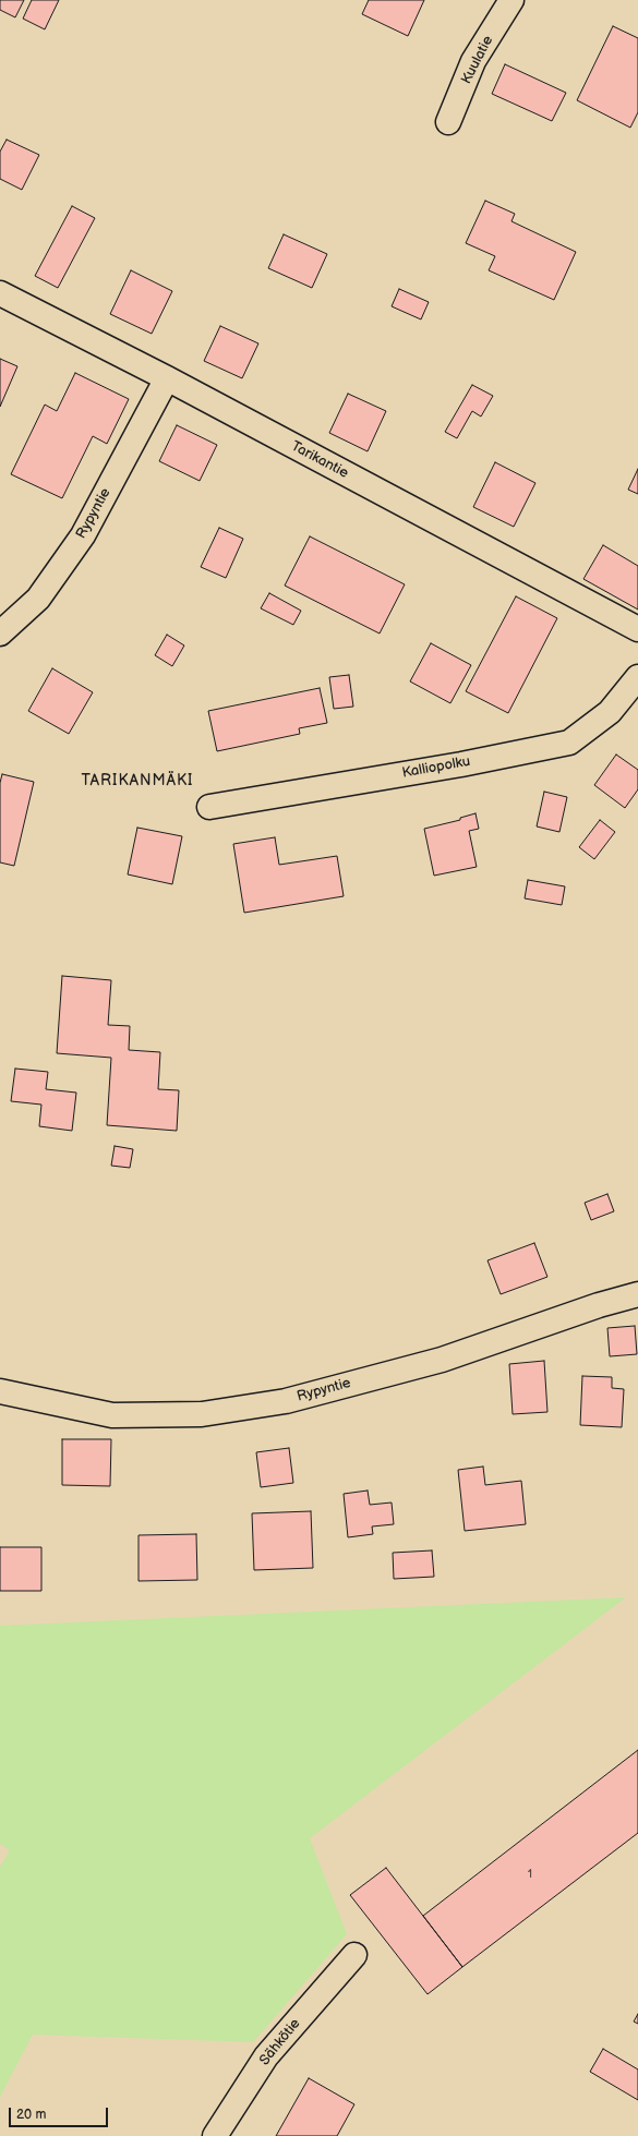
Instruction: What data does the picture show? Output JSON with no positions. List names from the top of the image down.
{
  "streets": {
    "street": [
      "Kuulatie",
      "Tarikantie",
      "Rypyntie",
      "Kalliopolku",
      "Sähkötie"
    ]
  },
  "crossings": [
    ["Tarikantie", "Rypyntie"]
  ],
  "districts": ["TARIKANMÄKI"],
  "house_numbers": ["1"],
  "scale_bar": "20 m"
}
